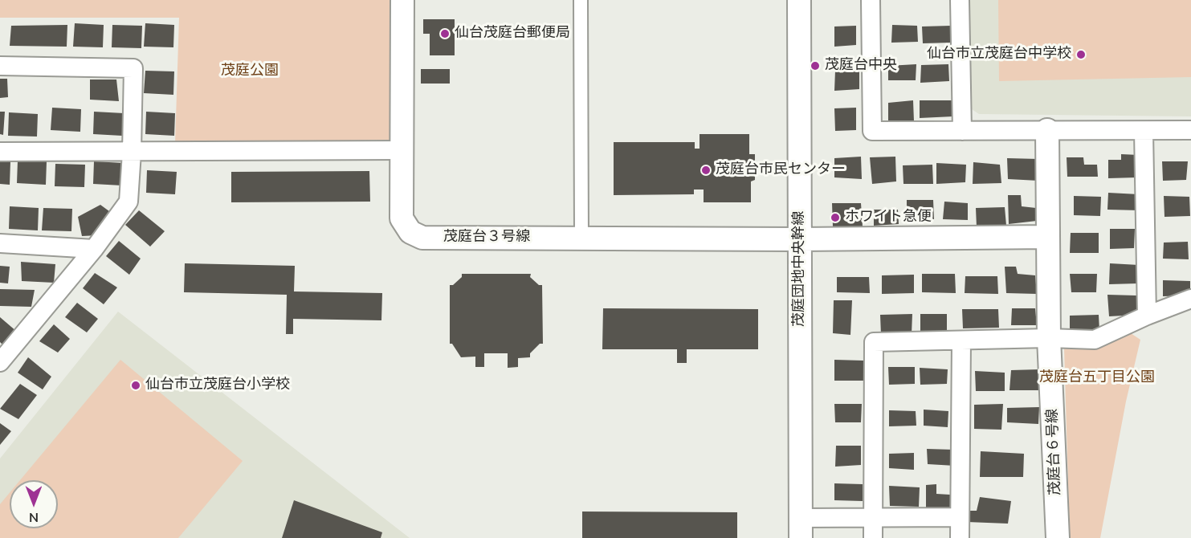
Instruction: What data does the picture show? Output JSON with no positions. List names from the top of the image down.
{
  "streets": {
    "street": ["茂庭台３号線", "茂庭団地中央幹線", "茂庭台６号線"]
  },
  "crossings": [
    ["茂庭台３号線", "茂庭団地中央幹線"],
    ["茂庭台３号線", "茂庭台６号線"]
  ],
  "parks": ["茂庭公園", "茂庭台五丁目公園"],
  "places": [
    "仙台茂庭台郵便局",
    "仙台市立茂庭台中学校",
    "茂庭台中央",
    "茂庭台市民センター",
    "ホワイト急便",
    "仙台市立茂庭台小学校"
  ],
  "north": "bottom"
}
